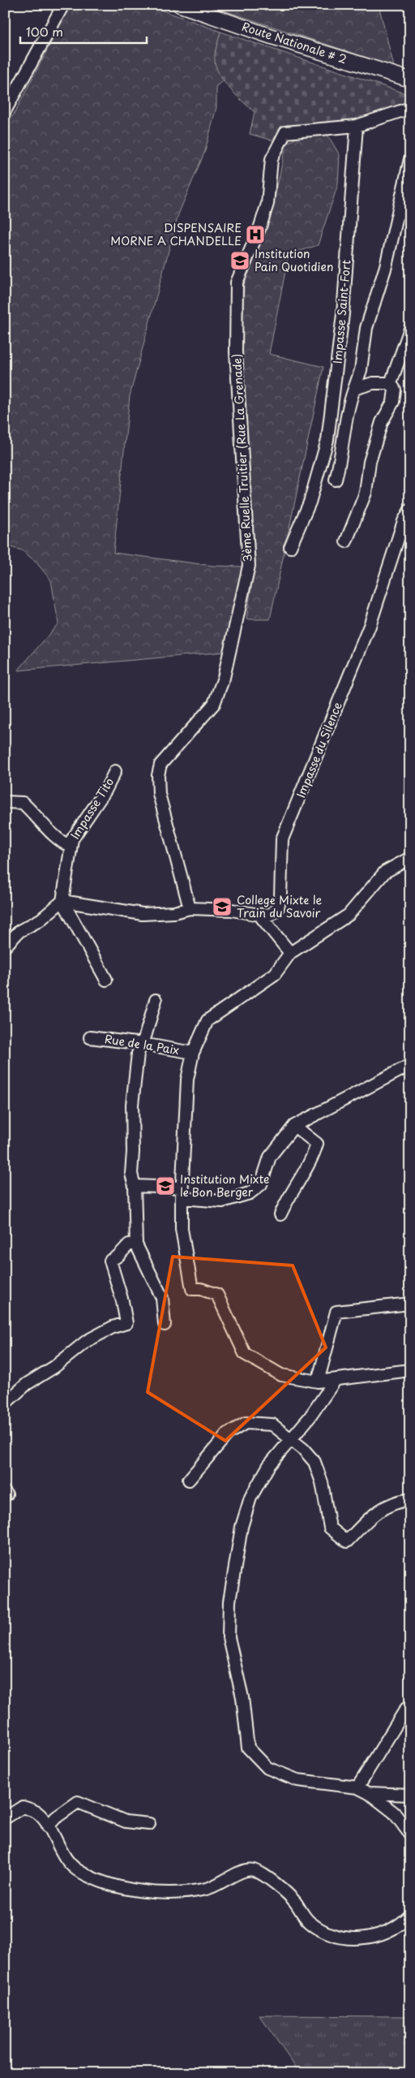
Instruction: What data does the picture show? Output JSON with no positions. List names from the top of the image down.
{
  "streets": {
    "main road": ["Route Nationale # 2"],
    "street": [
      "Impasse Saint-Fort",
      "3ème Ruelle Truitier (Rue La Grenade)",
      "Impasse du Silence",
      "Impasse Tito",
      "Rue de la Paix"
    ]
  },
  "crossings": [
    ["Impasse Saint-Fort", "3ème Ruelle Truitier (Rue La Grenade)"]
  ],
  "places": {
    "hospital": ["DISPENSAIRE MORNE A CHANDELLE"],
    "school or university": ["Institution Pain Quotidien", "College Mixte le Train du Savoir", "Institution Mixte le Bon Berger"]
  },
  "scale_bar": "100 m"
}
